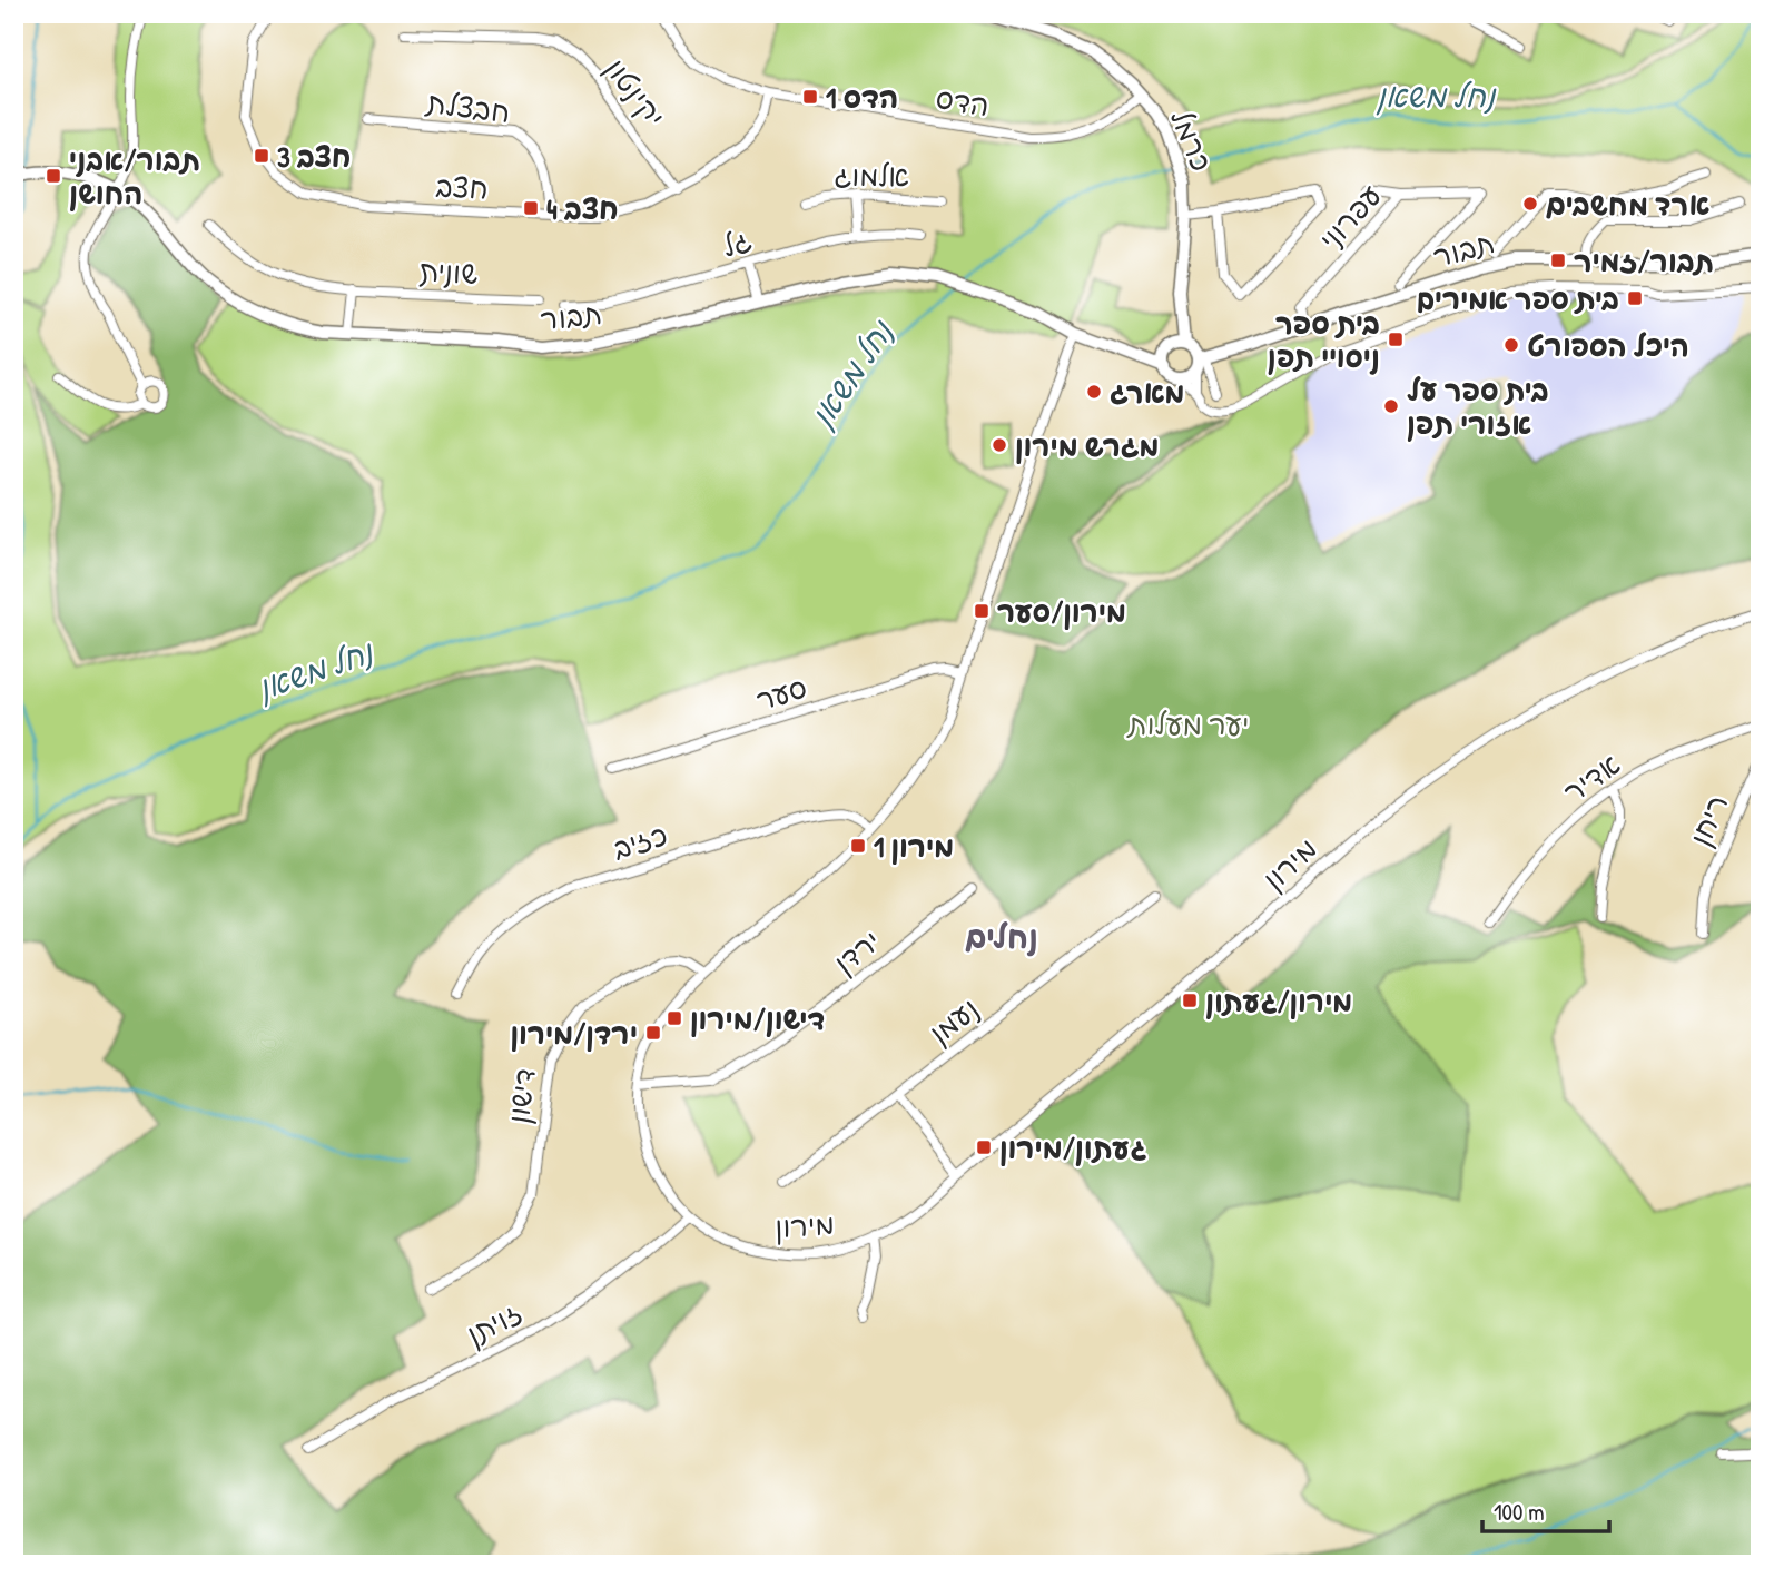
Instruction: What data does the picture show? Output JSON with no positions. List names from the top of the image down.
{
  "streets": {
    "street": [
      "יקינטון",
      "הדס",
      "חבצלת",
      "כרמל",
      "אלמוג",
      "חצב",
      "עפרוני",
      "גל",
      "תבור",
      "שונית",
      "סער",
      "אדיר",
      "ריחן",
      "כזיב",
      "מירון",
      "ירדן",
      "נעמן",
      "דישון",
      "זויתן"
    ]
  },
  "crossings": [
    ["יקינטון", "חצב"],
    ["הדס", "כרמל"],
    ["הדס", "חצב"],
    ["חבצלת", "חצב"],
    ["כרמל", "תבור"],
    ["עפרוני", "תבור"],
    ["תבור", "מירון"],
    ["סער", "מירון"],
    ["אדיר", "ריחן"],
    ["כזיב", "מירון"],
    ["מירון", "ירדן"],
    ["מירון", "דישון"],
    ["מירון", "זויתן"]
  ],
  "districts": ["נחלים"],
  "water": ["נחל משאן"],
  "parks": ["יער מעלות"],
  "places": {
    "transit": [
      "הדס 1",
      "חצב 3",
      "תבור/אבני החושן",
      "חצב 4",
      "תבור/זמיר",
      "בית ספר אמירים",
      "בית ספר ניסויי תפן",
      "מירון/סער",
      "מירון 1",
      "מירון/געתון",
      "דישון/מירון",
      "ירדן/מירון",
      "געתון/מירון"
    ],
    "other": [
      "ארד מחשבים",
      "היכל הספורט",
      "מארג",
      "בית ספר על אזורי תפן",
      "מגרש מירון"
    ]
  },
  "scale_bar": "100 m"
}
